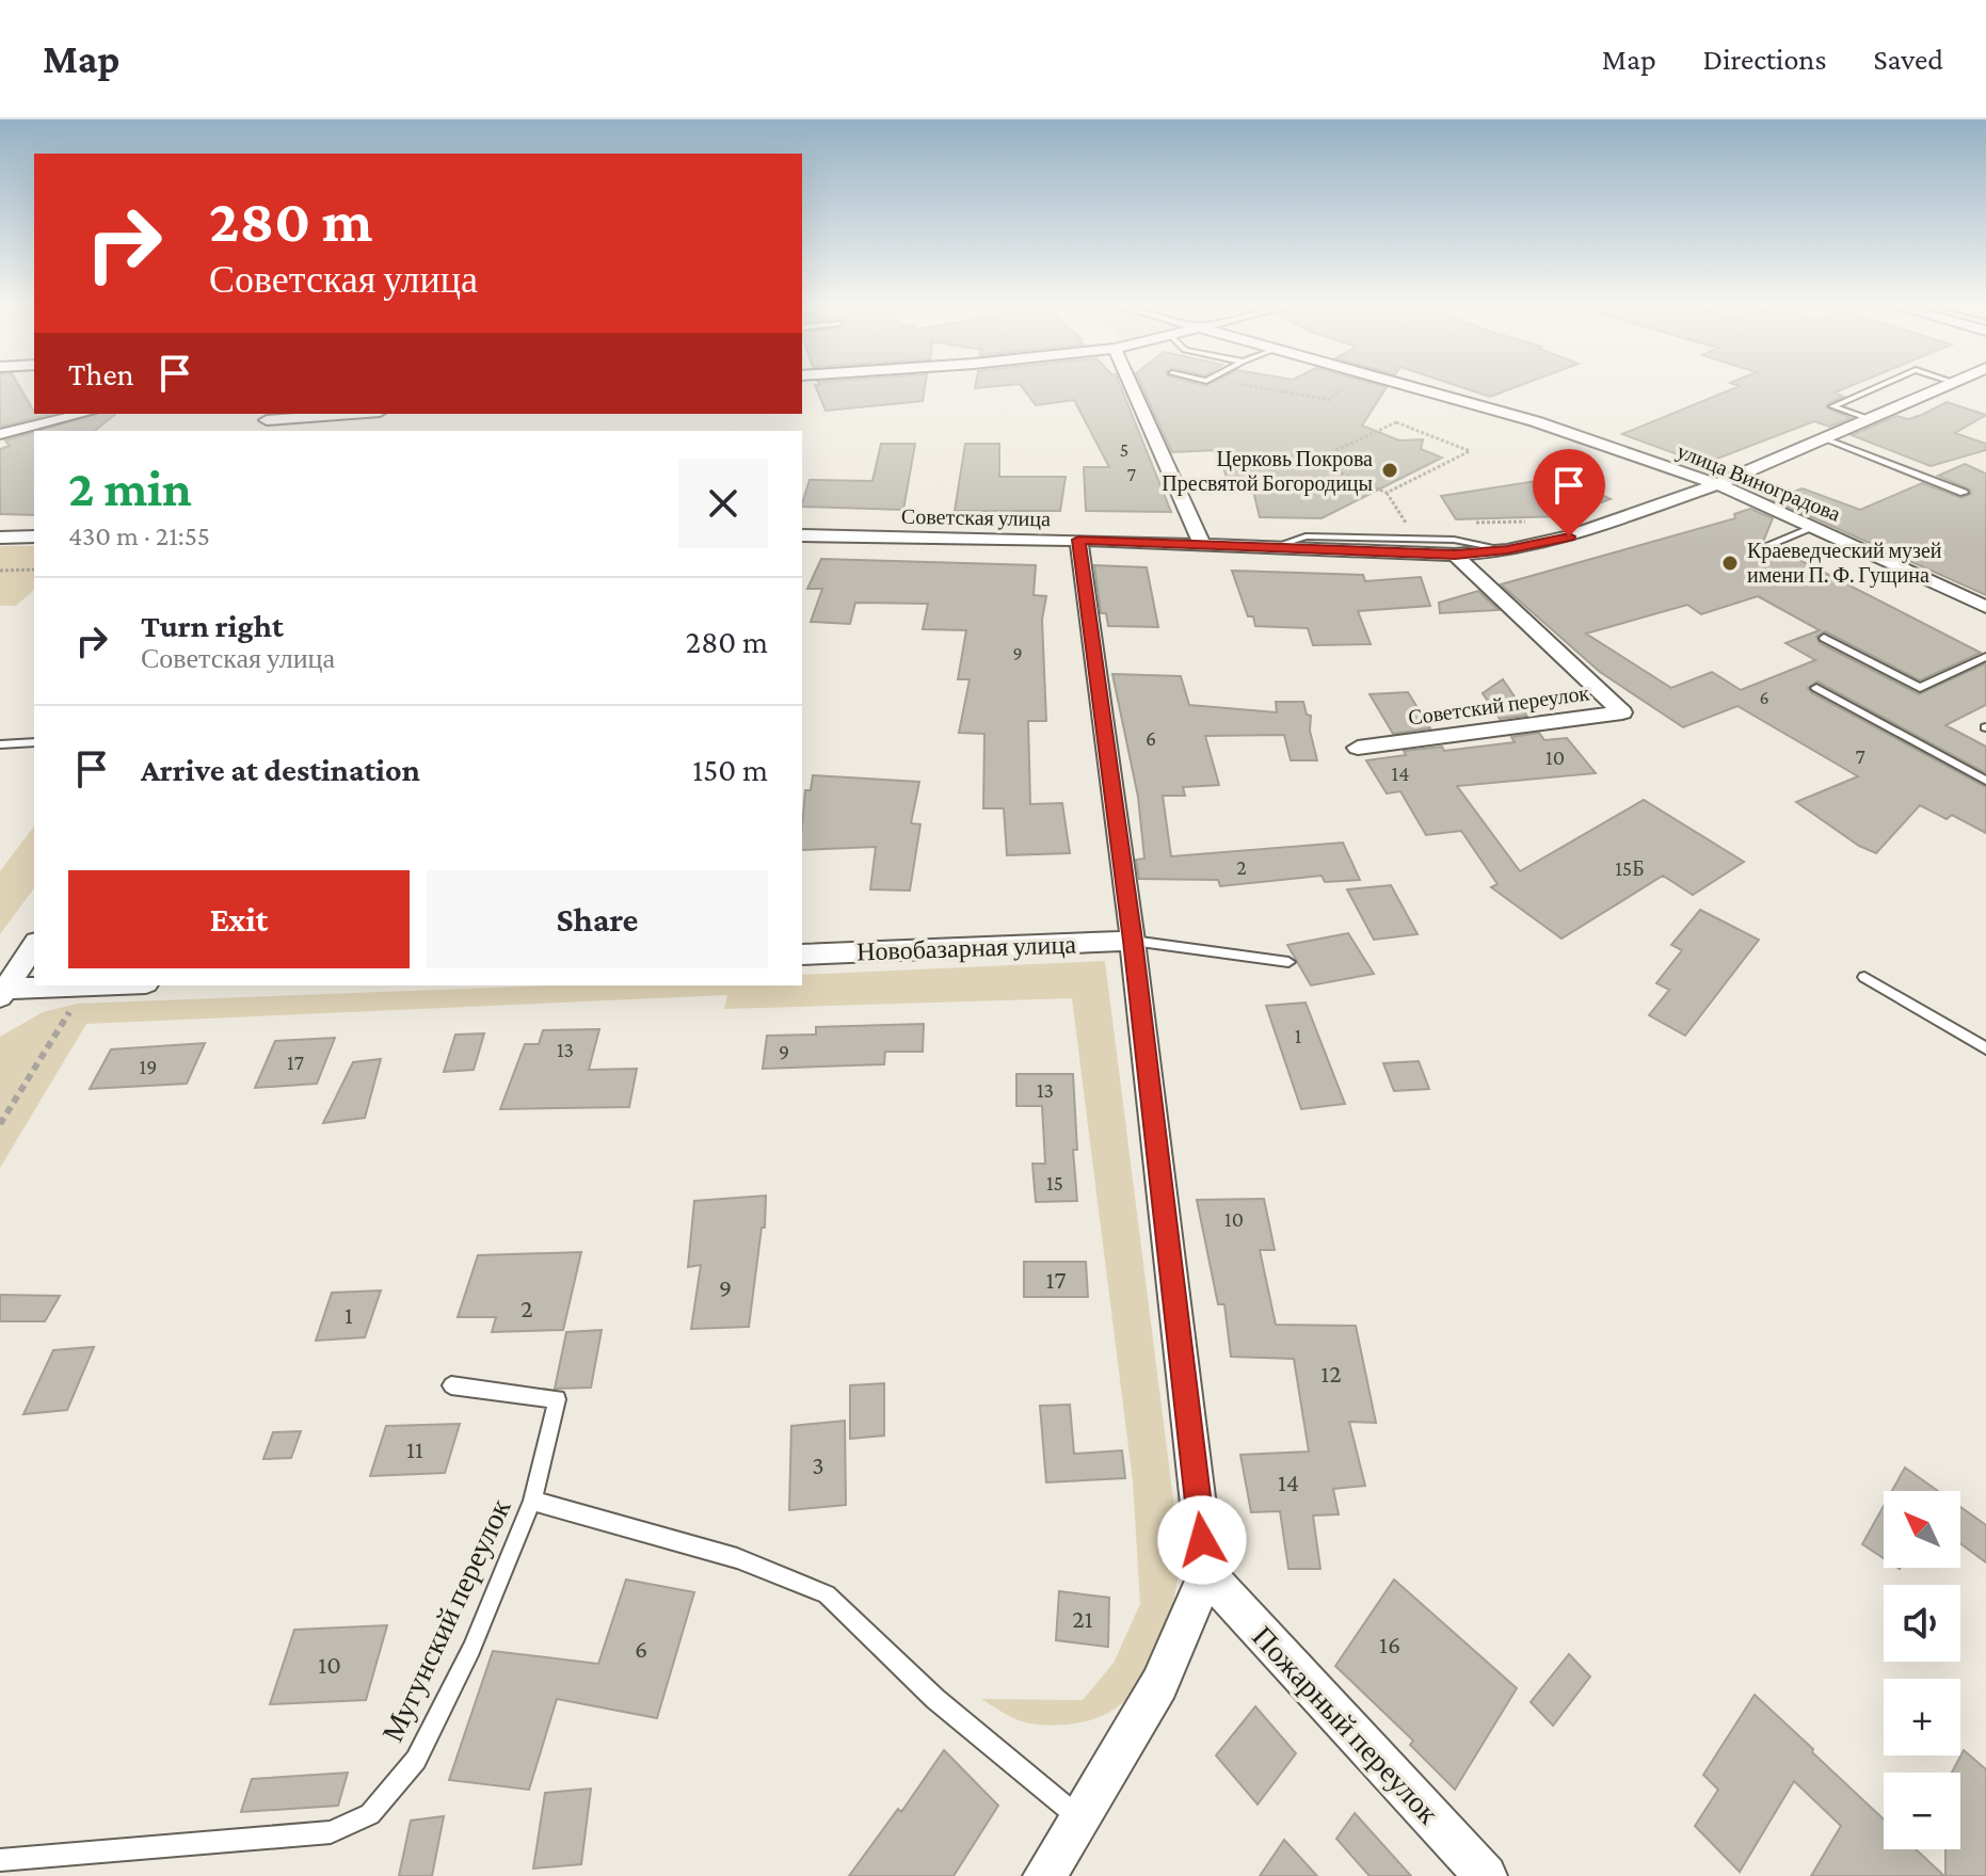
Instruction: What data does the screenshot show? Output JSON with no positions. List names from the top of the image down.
{
  "streets": {
    "street": [
      "улица Виноградова",
      "Советская улица",
      "Советский переулок",
      "Новобазарная улица",
      "Пожарный переулок"
    ],
    "lane": ["Мугунский переулок"]
  },
  "crossings": [
    ["улица Виноградова", "Советская улица"],
    ["Советская улица", "Советский переулок"]
  ],
  "places": ["Церковь Покрова Пресвятой Богородицы", "Краеведческий музей имени П. Ф. Гущина"],
  "house_numbers": [
    "5",
    "7",
    "9",
    "6",
    "6",
    "7",
    "10",
    "14",
    "2",
    "15Б",
    "1",
    "13",
    "9",
    "17",
    "19",
    "13",
    "15",
    "10",
    "17",
    "9",
    "2",
    "1",
    "12",
    "11",
    "3",
    "14",
    "21",
    "16",
    "6",
    "10"
  ],
  "north": "top left",
  "page": {
    "header": "Map",
    "nav": ["Map", "Directions", "Saved"],
    "turn": ["280 m", "Советская улица"],
    "then": "Then",
    "heading": ["2 min", "430 m · 21:55"],
    "list": [
      {
        "name": "Turn right",
        "note": "Советская улица",
        "value": "280 m"
      },
      {
        "name": "Arrive at destination",
        "value": "150 m"
      }
    ],
    "buttons": ["Exit", "Share"],
    "map_buttons": ["+", "−"]
  }
}
